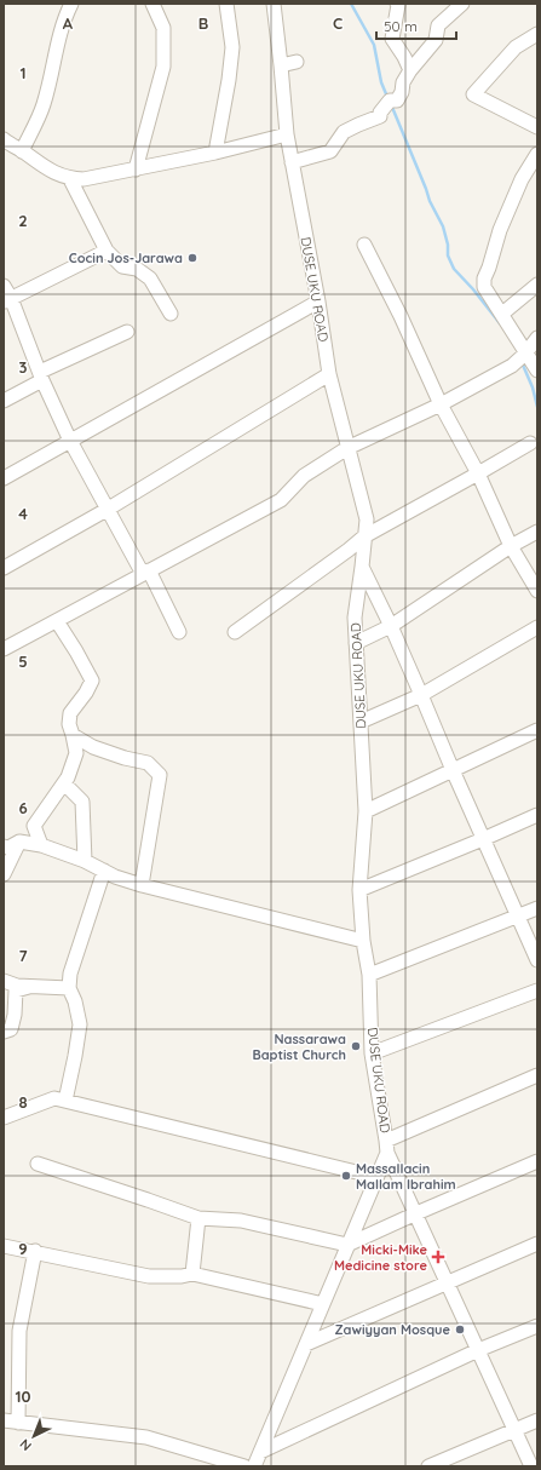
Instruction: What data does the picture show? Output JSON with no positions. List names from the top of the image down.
{
  "streets": {
    "street": ["DUSE UKU ROAD"]
  },
  "places": {
    "other": [
      "Cocin Jos-Jarawa",
      "Nassarawa Baptist Church",
      "Massallacin Mallam Ibrahim",
      "Zawiyyan Mosque"
    ],
    "health": ["Micki-Mike Medicine store"]
  },
  "scale_bar": "50 m",
  "north": "bottom left",
  "grid": {
    "columns": ["A", "B", "C"],
    "rows": [
      "1",
      "2",
      "3",
      "4",
      "5",
      "6",
      "7",
      "8",
      "9",
      "10"
    ]
  }
}
